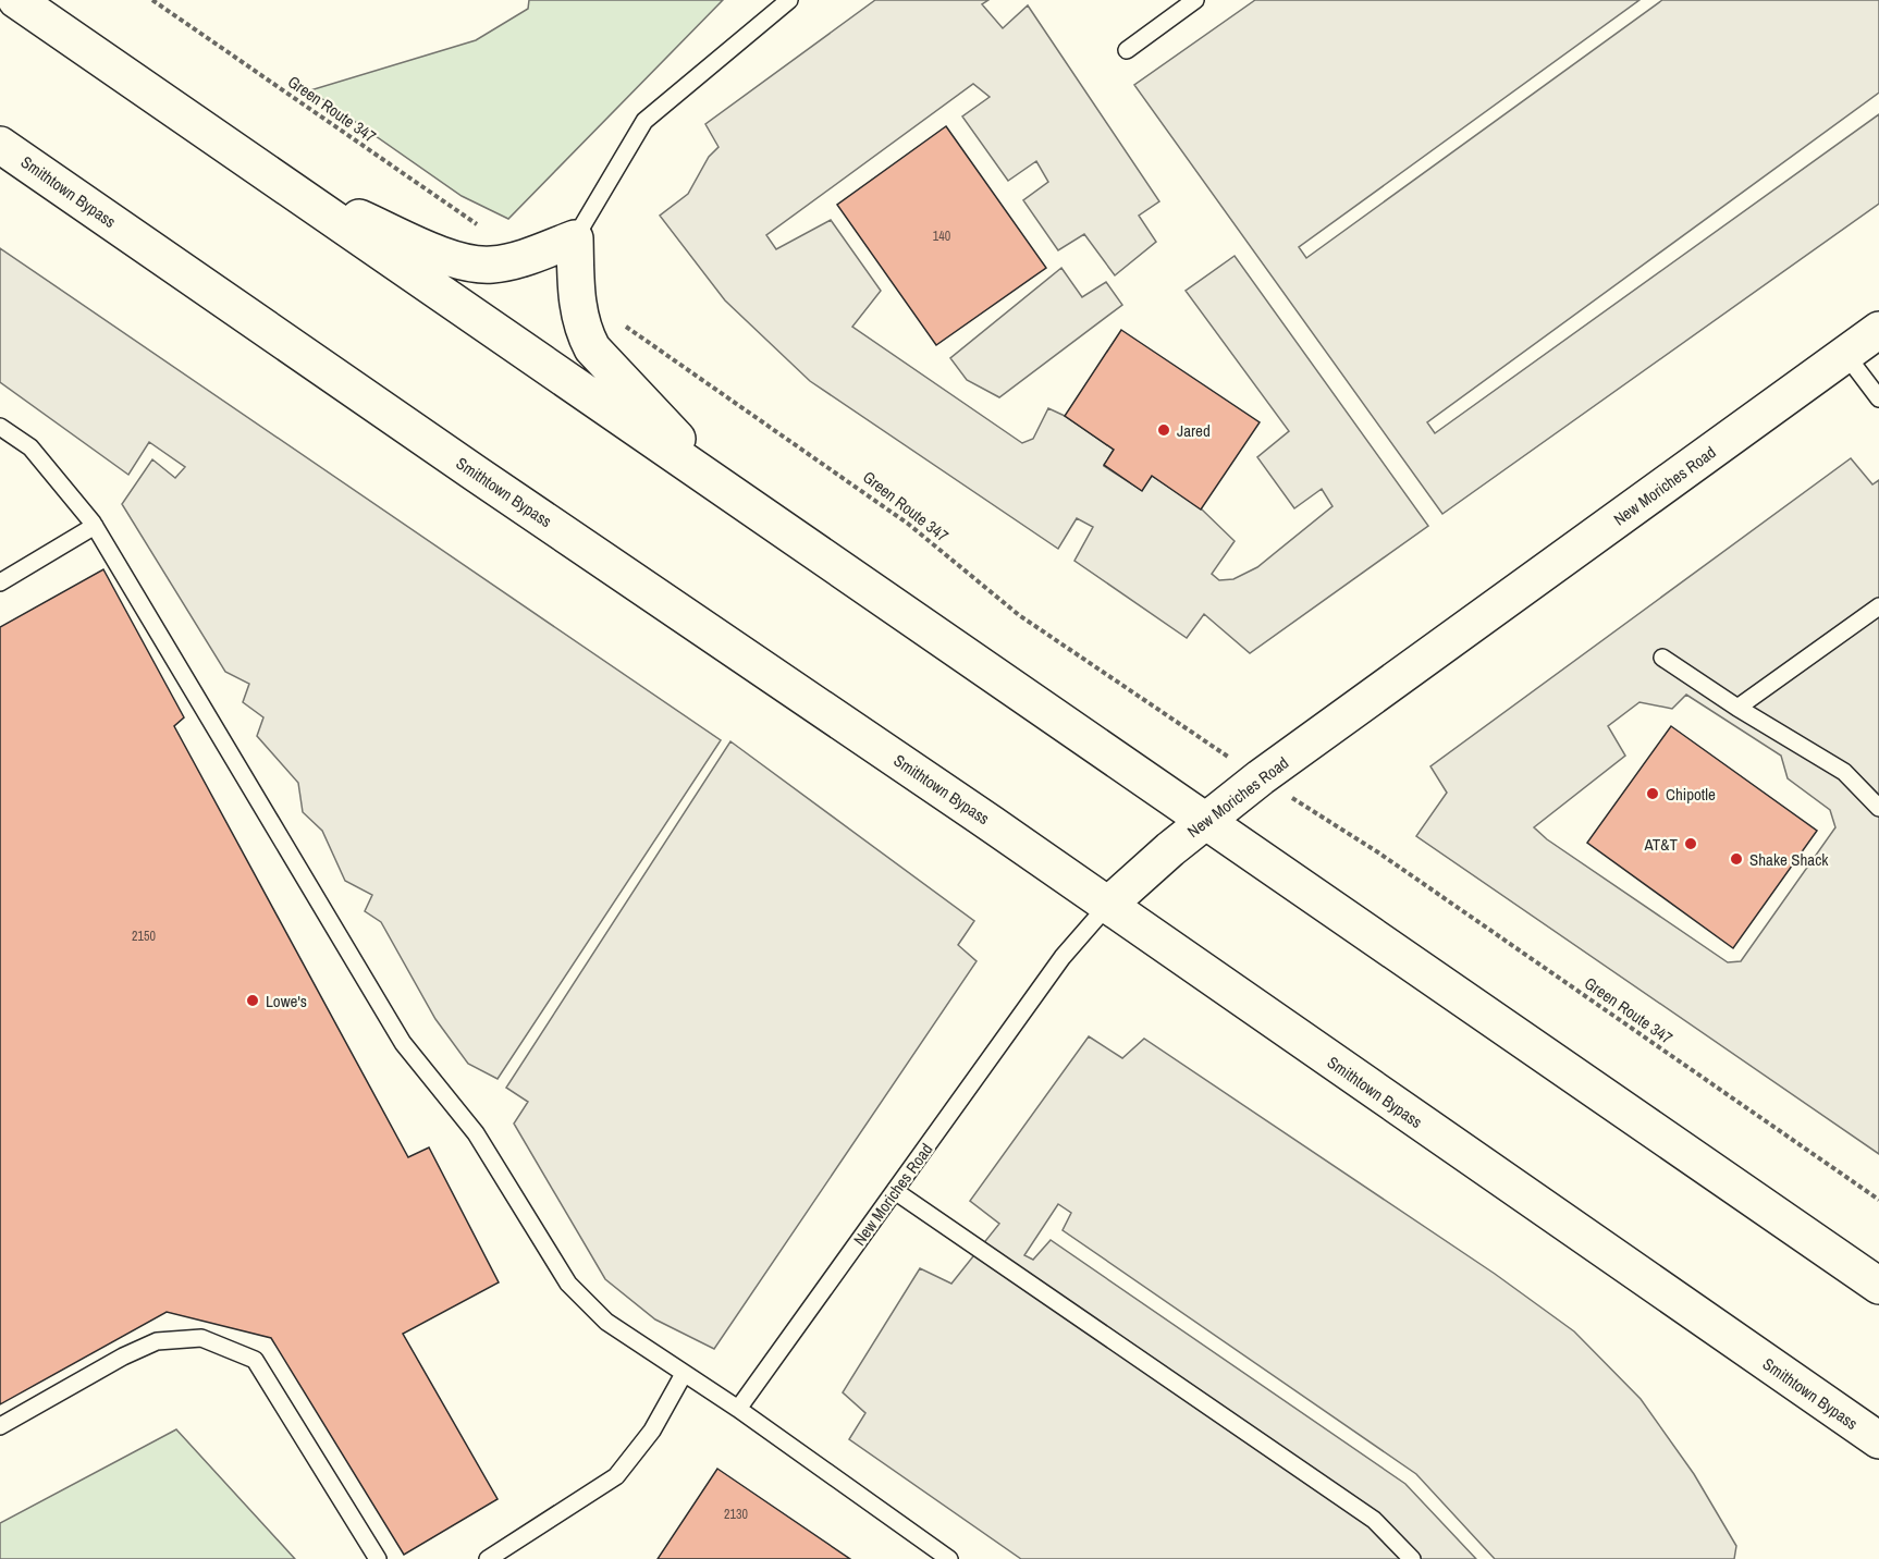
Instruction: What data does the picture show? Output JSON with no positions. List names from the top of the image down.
{
  "streets": {
    "main road": ["Smithtown Bypass", "New Moriches Road"],
    "path": ["Green Route 347"]
  },
  "crossings": [
    ["Smithtown Bypass", "New Moriches Road"]
  ],
  "places": [
    "Jared",
    "Chipotle",
    "AT&T",
    "Shake Shack",
    "Lowe's"
  ],
  "house_numbers": ["140", "2150", "2130"]
}
